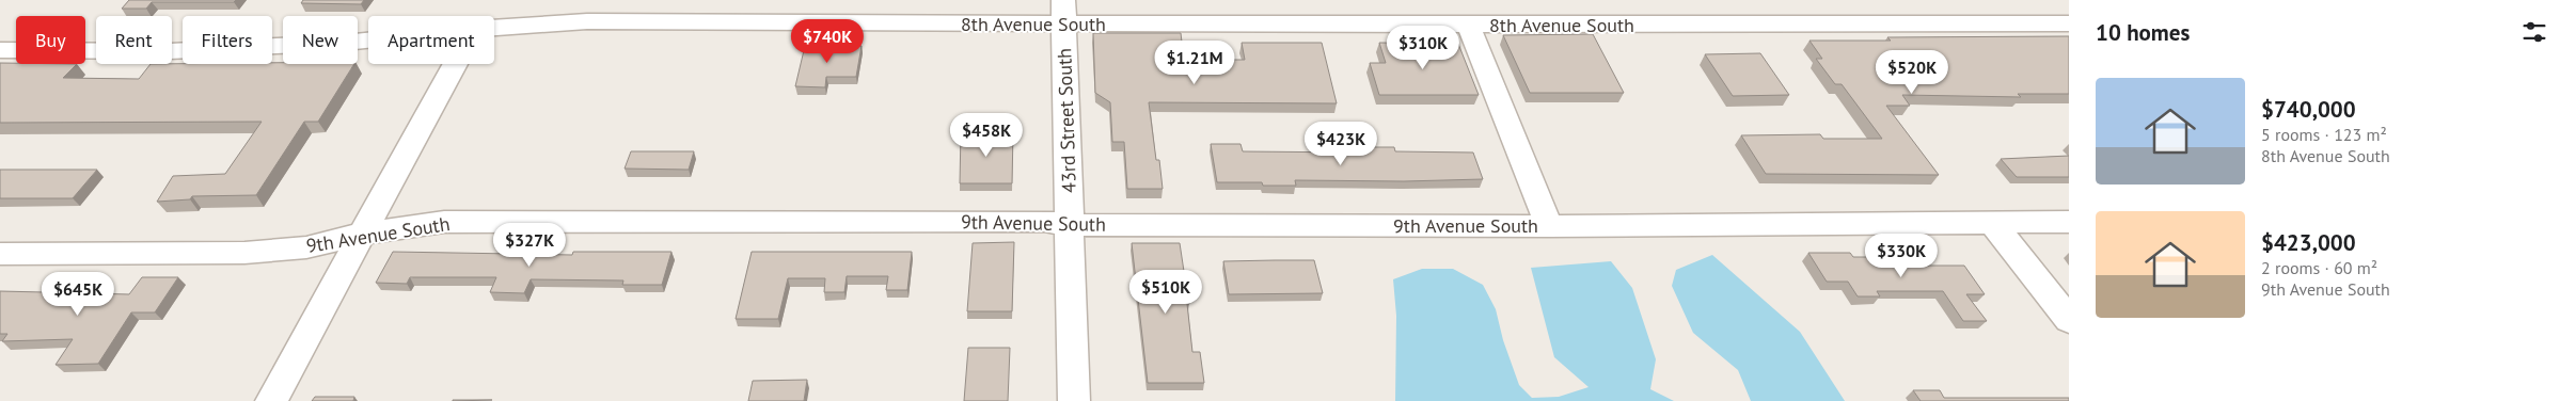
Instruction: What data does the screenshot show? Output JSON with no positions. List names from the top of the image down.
{
  "streets": {
    "street": ["8th Avenue South", "43rd Street South", "9th Avenue South"]
  },
  "crossings": [
    ["8th Avenue South", "43rd Street South"],
    ["43rd Street South", "9th Avenue South"]
  ],
  "page": {
    "heading": "10 homes",
    "chip": [
      "Buy",
      "Rent",
      "Filters",
      "New",
      "Apartment"
    ],
    "price": [
      "$740K",
      "$310K",
      "$1.21M",
      "$520K",
      "$458K",
      "$423K",
      "$327K",
      "$330K",
      "$510K",
      "$645K"
    ],
    "list": [
      {
        "name": "$740,000",
        "note": "5 rooms · 123 m² · 8th Avenue South"
      },
      {
        "name": "$423,000",
        "note": "2 rooms · 60 m² · 9th Avenue South"
      }
    ]
  }
}
